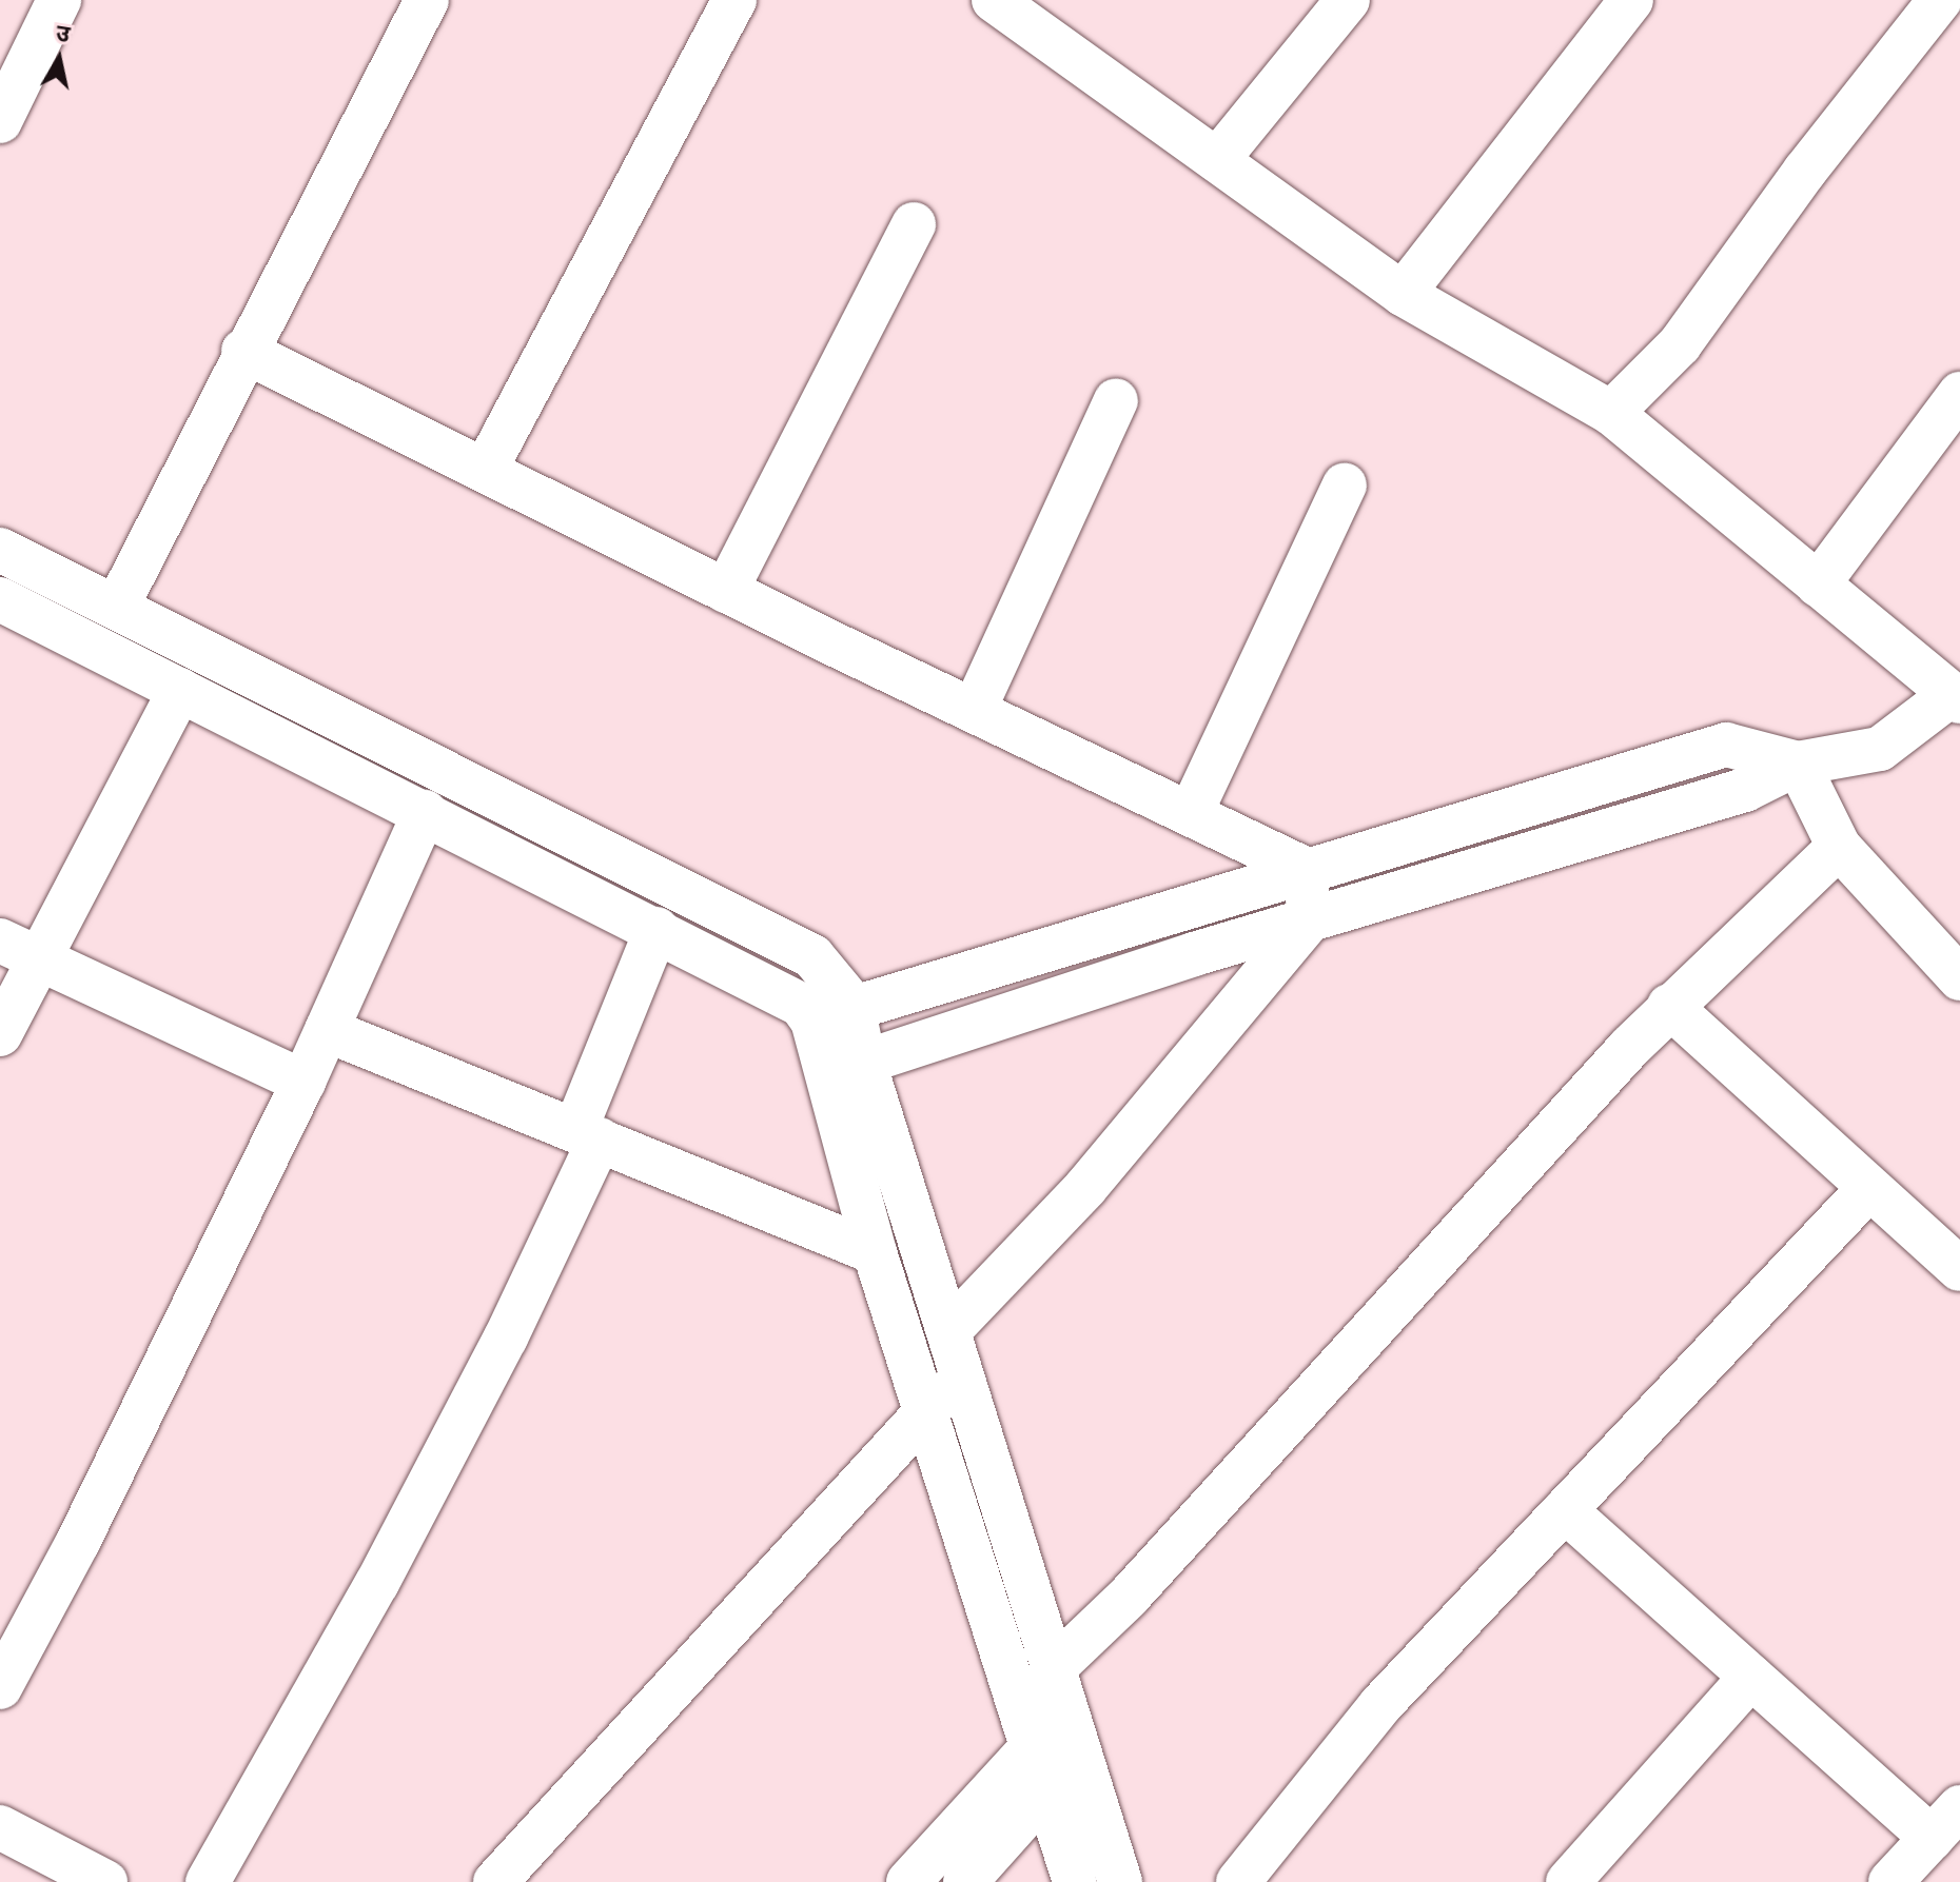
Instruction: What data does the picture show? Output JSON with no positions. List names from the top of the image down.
{
  "north": "top"
}
